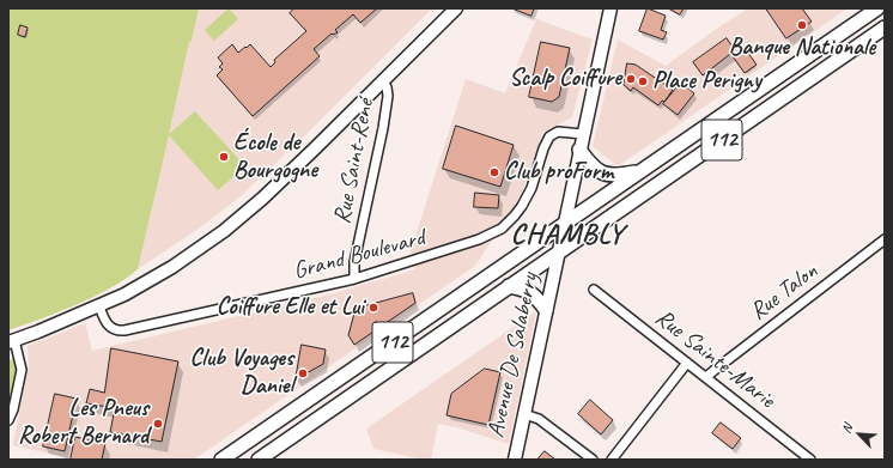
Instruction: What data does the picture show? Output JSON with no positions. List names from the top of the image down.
{
  "streets": {
    "main road": ["112"],
    "street": [
      "Rue Saint-René",
      "Grand Boulevard",
      "Rue Talon",
      "Avenue De Salaberry",
      "Rue Sainte-Marie"
    ]
  },
  "crossings": [
    ["112", "Avenue De Salaberry"],
    ["Rue Saint-René", "Grand Boulevard"],
    ["Grand Boulevard", "Avenue De Salaberry"],
    ["Rue Talon", "Rue Sainte-Marie"]
  ],
  "districts": ["CHAMBLY"],
  "places": [
    "Banque Nationale",
    "Scalp Coiffure",
    "Place Perigny",
    "École de Bourgogne",
    "Club proForm",
    "Coiffure Elle et Lui",
    "Club Voyages Daniel",
    "Les Pneus Robert Bernard"
  ],
  "north": "top left"
}
